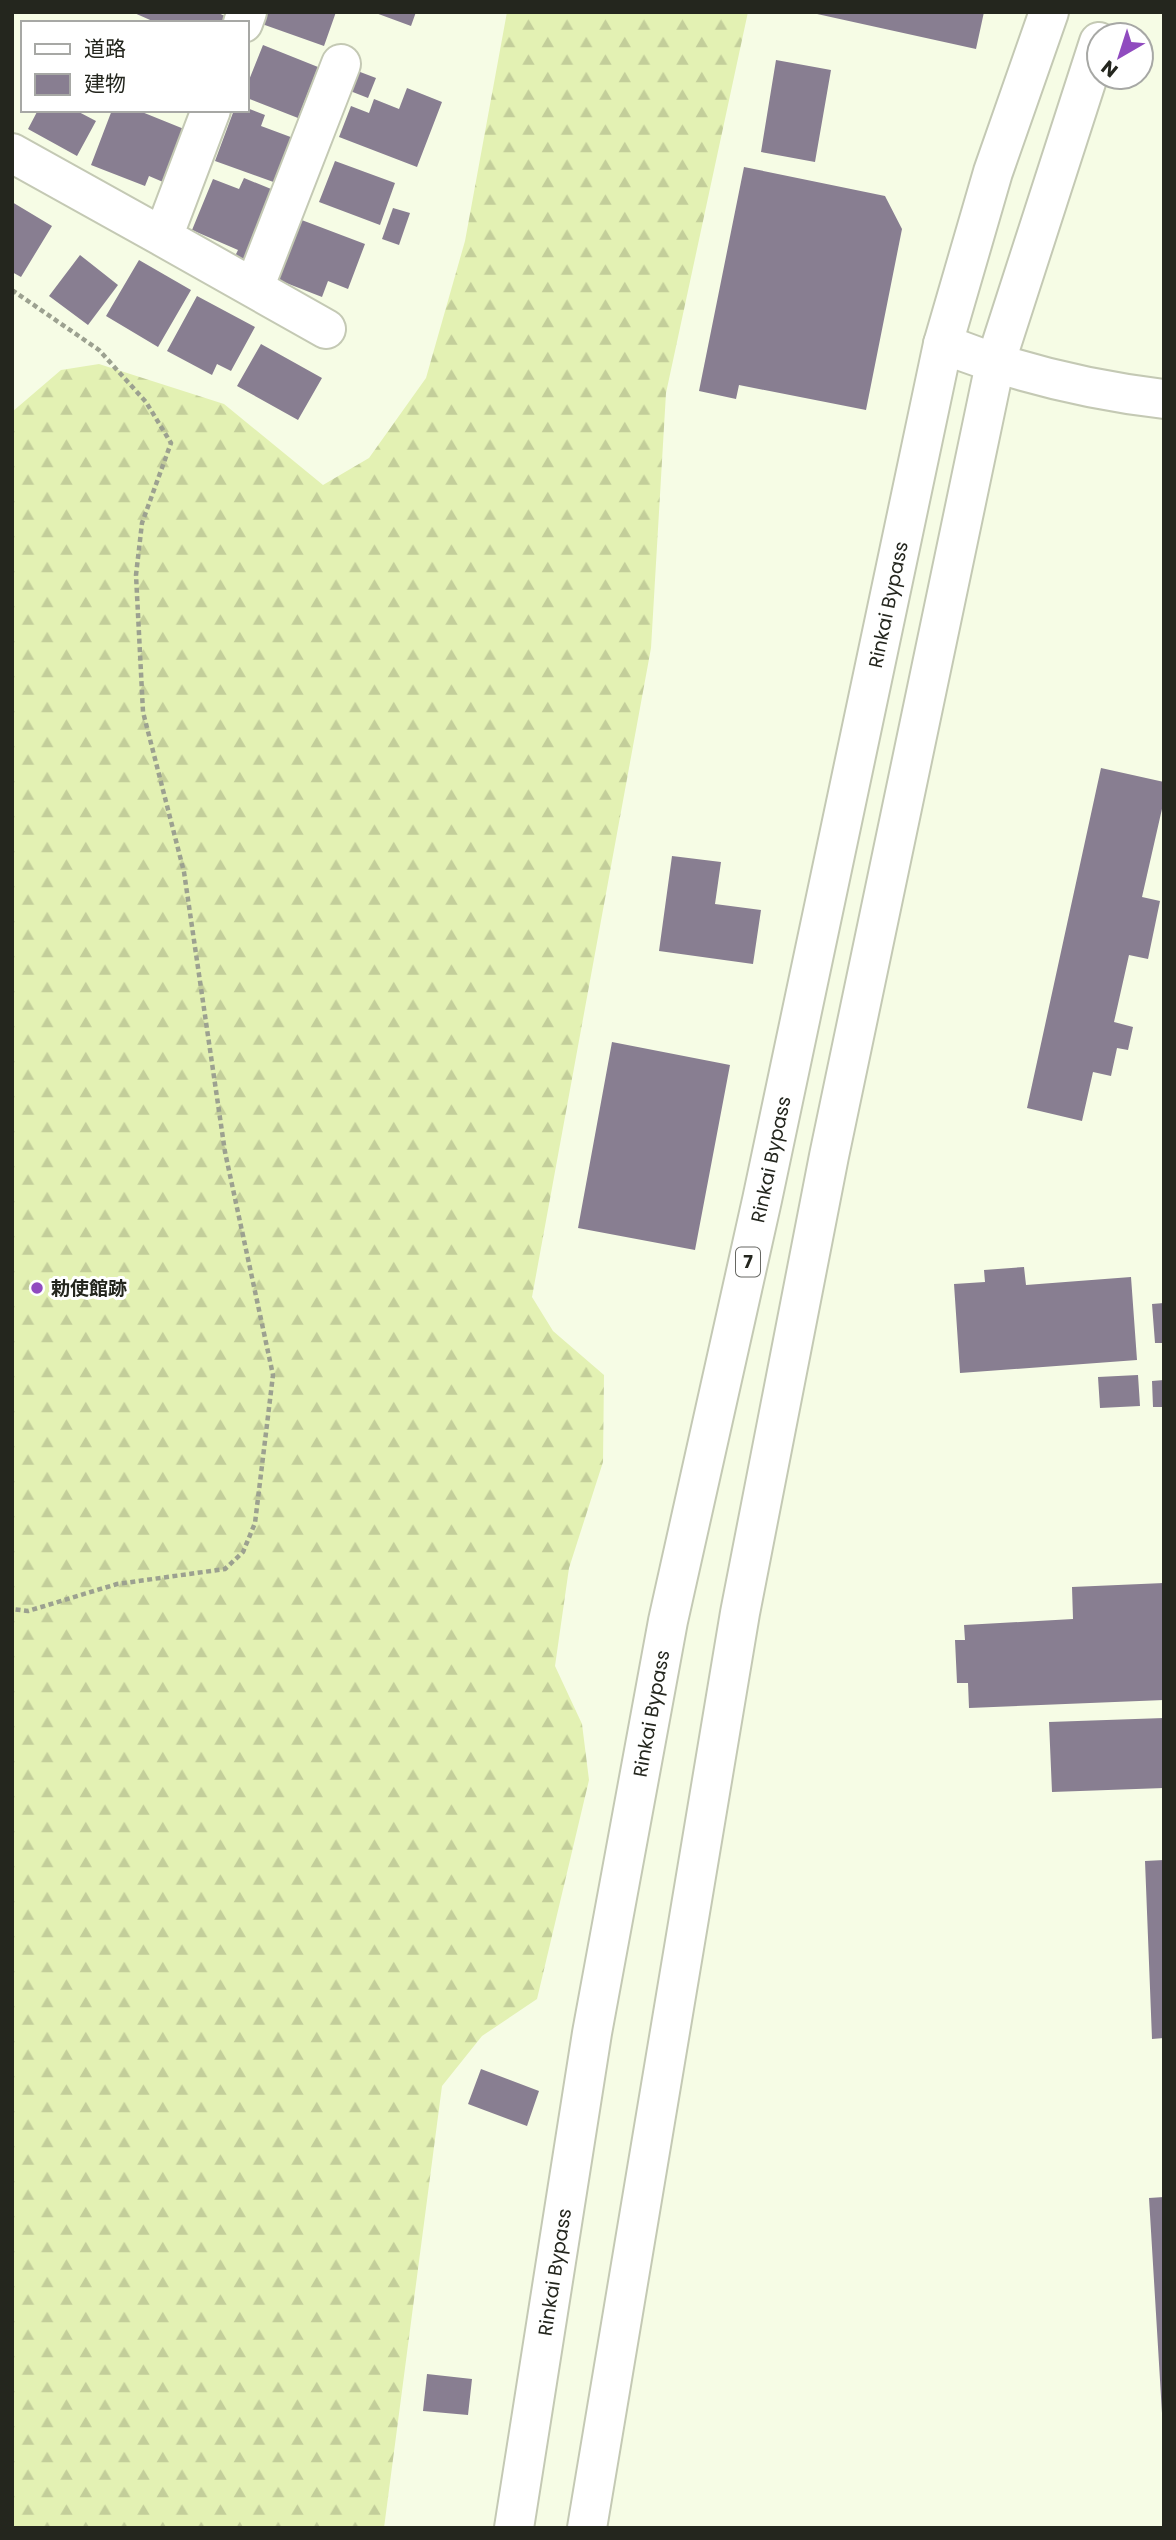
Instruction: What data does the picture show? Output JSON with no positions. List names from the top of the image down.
{
  "streets": {
    "main road": ["Rinkai Bypass", "7"]
  },
  "places": ["勅使館跡"],
  "legend": ["道路", "建物"],
  "north": "bottom left"
}
